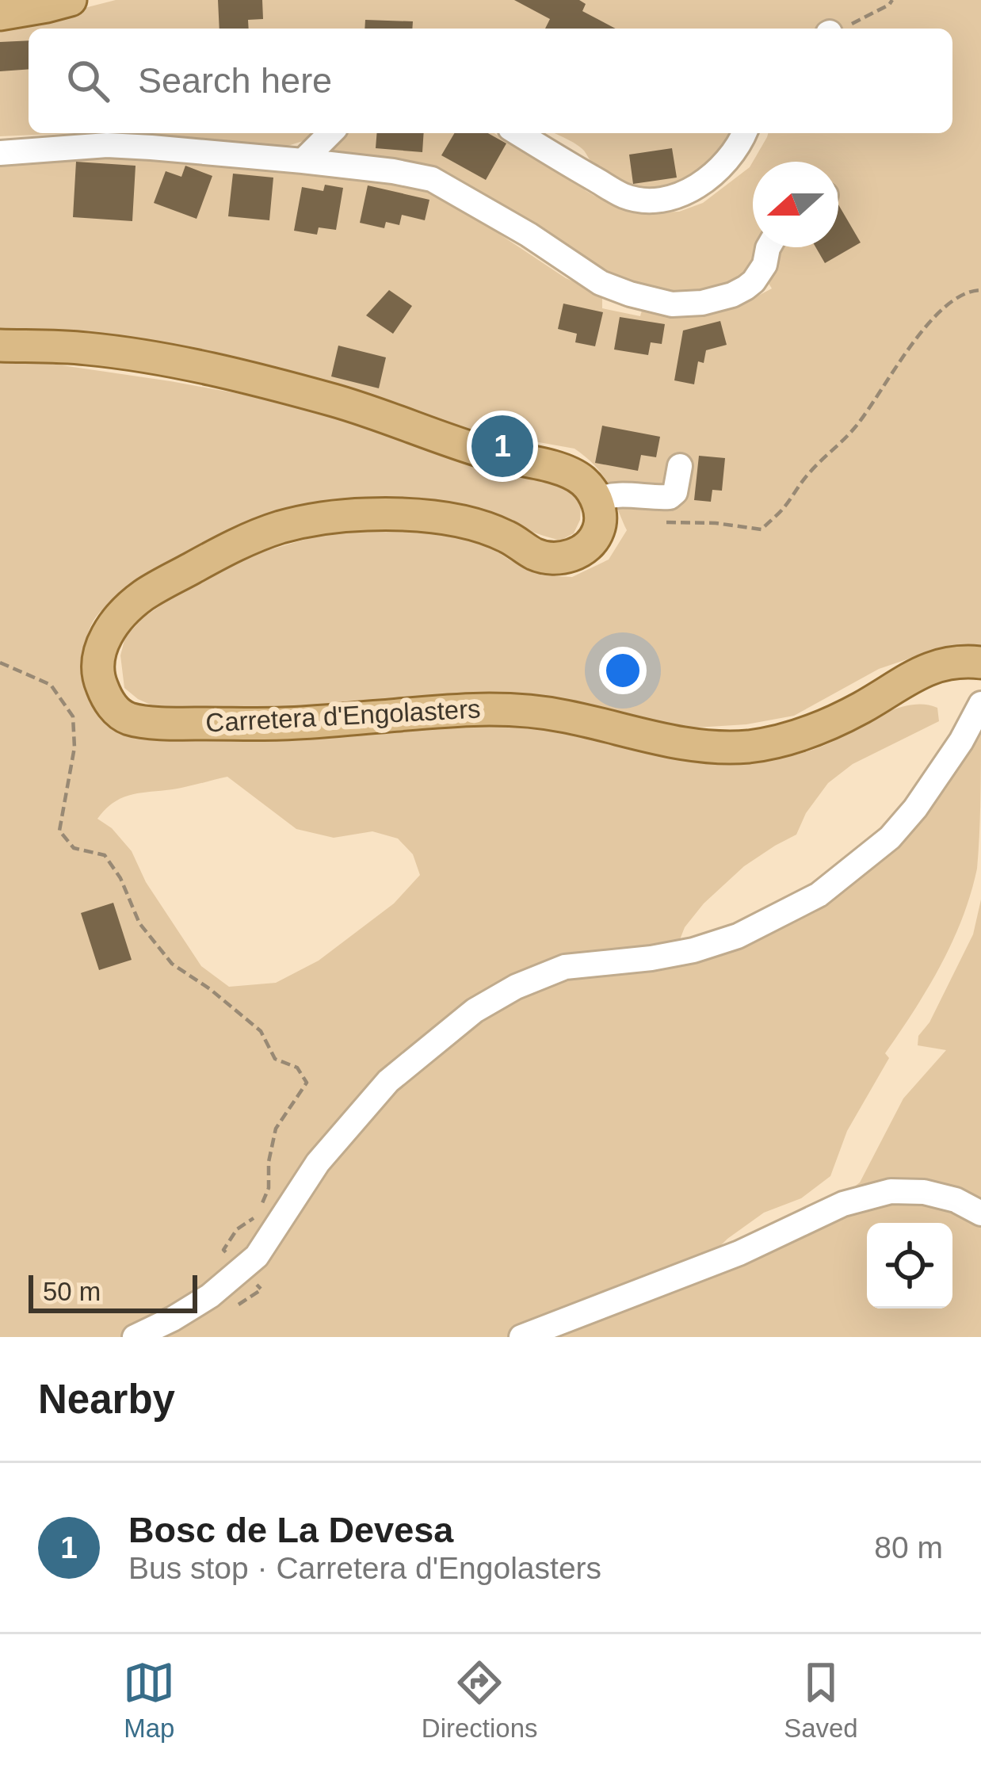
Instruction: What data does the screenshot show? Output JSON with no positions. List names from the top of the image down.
{
  "streets": {
    "main road": ["Carretera d'Engolasters"]
  },
  "scale_bar": "50 m",
  "north": "left",
  "page": {
    "search": "Search here",
    "pins": "1",
    "scale": "50 m",
    "heading": "Nearby",
    "list": [
      {
        "mark": "1",
        "name": "Bosc de La Devesa",
        "note": "Bus stop · Carretera d'Engolasters",
        "value": "80 m"
      }
    ],
    "nav": ["Map", "Directions", "Saved"]
  }
}
